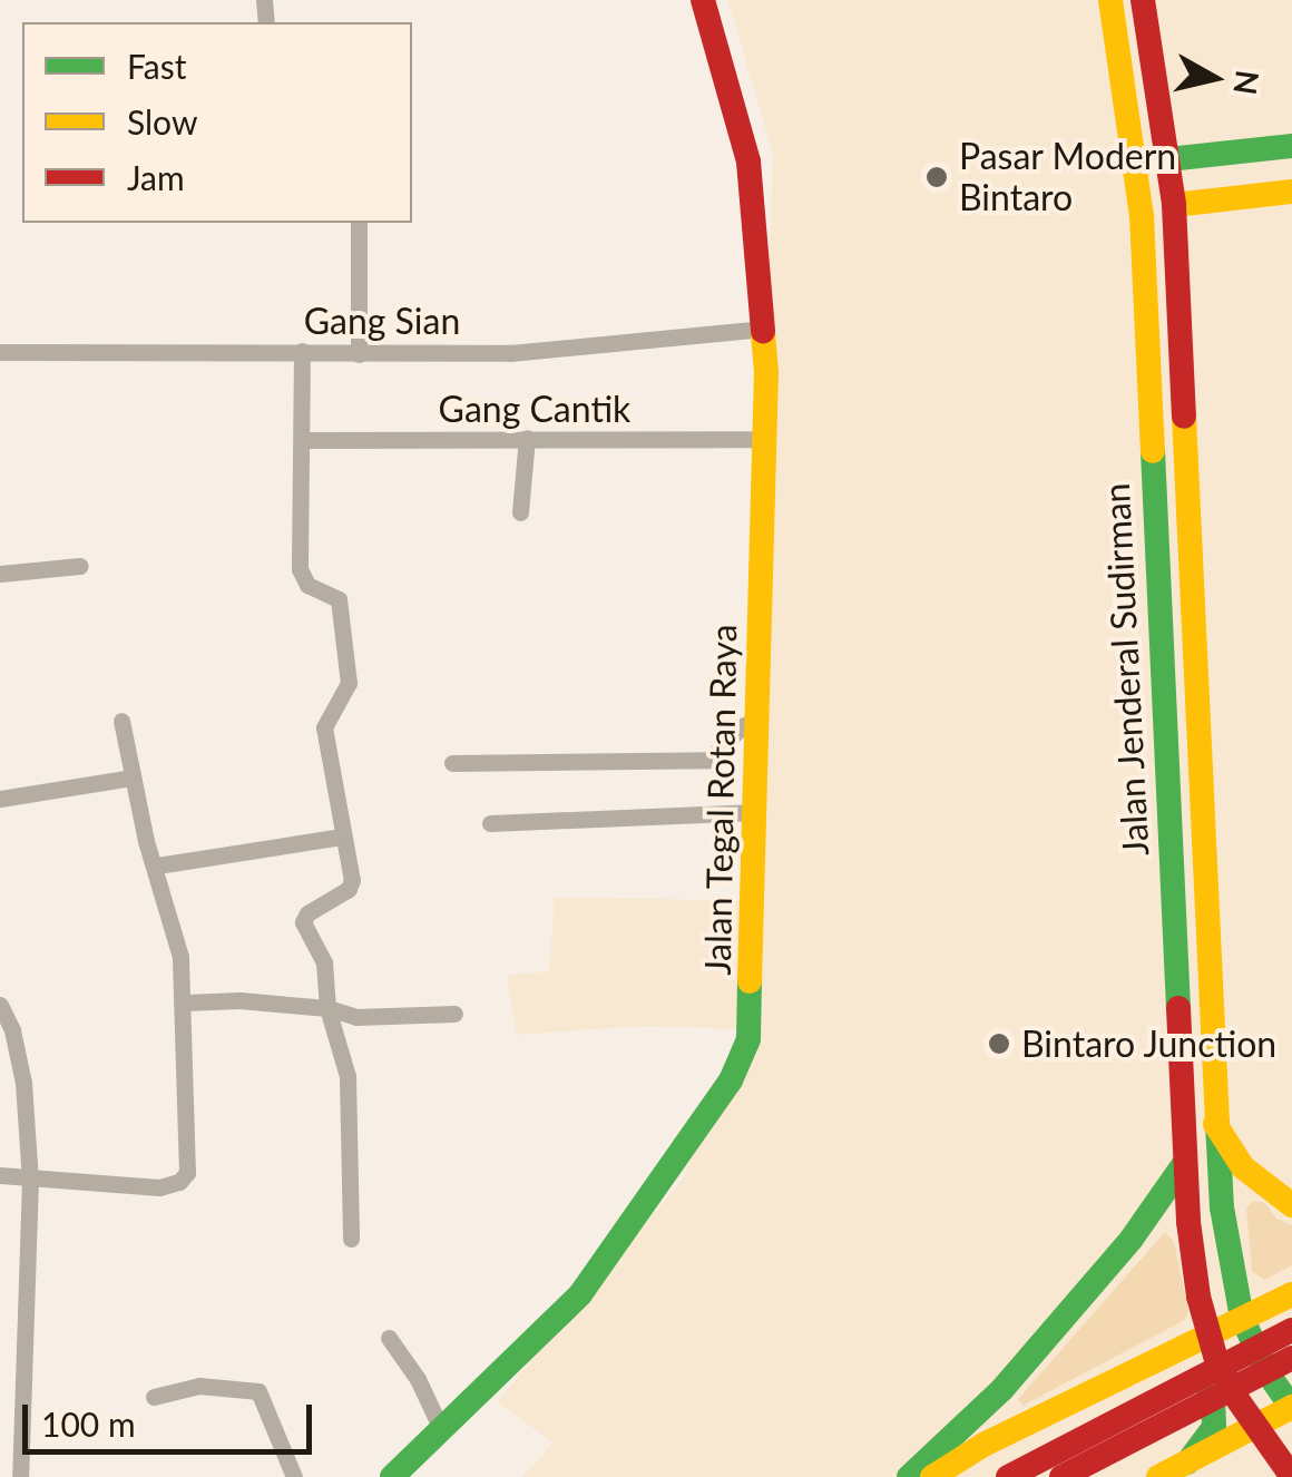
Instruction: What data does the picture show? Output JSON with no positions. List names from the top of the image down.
{
  "streets": {
    "main road": ["Jalan Jenderal Sudirman", "Jalan Tegal Rotan Raya"],
    "street": ["Gang Sian", "Gang Cantik"]
  },
  "crossings": [
    ["Gang Sian", "Jalan Tegal Rotan Raya"],
    ["Gang Cantik", "Jalan Tegal Rotan Raya"]
  ],
  "places": ["Pasar Modern Bintaro", "Bintaro Junction"],
  "legend": ["Fast", "Slow", "Jam"],
  "scale_bar": "100 m",
  "north": "right"
}
